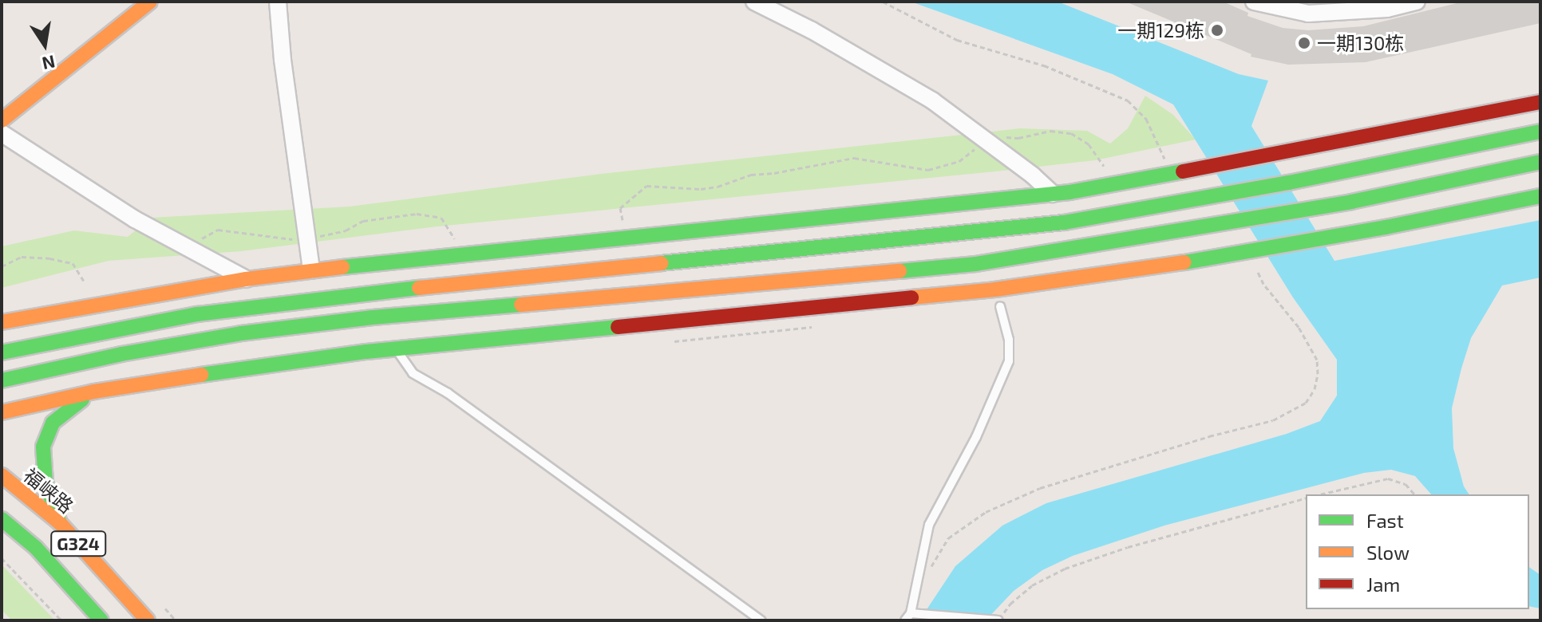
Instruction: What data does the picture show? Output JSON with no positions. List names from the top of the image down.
{
  "streets": {
    "main road": ["福峡路", "G324"]
  },
  "places": ["一期129栋", "一期130栋"],
  "legend": ["Fast", "Slow", "Jam"],
  "north": "bottom"
}
